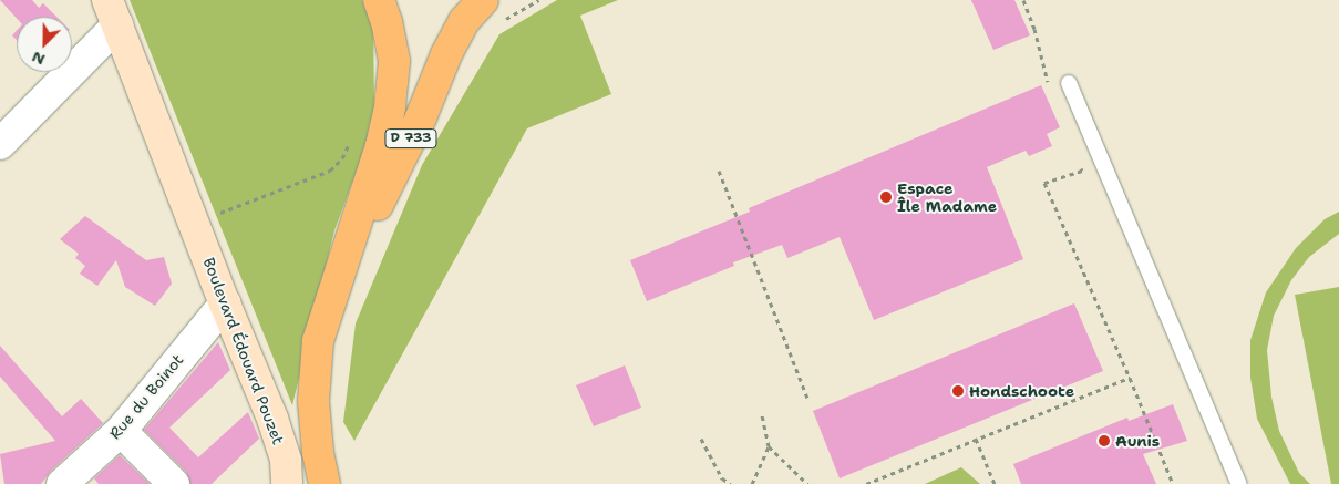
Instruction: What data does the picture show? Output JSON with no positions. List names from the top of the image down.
{
  "streets": {
    "main road": ["D 733"],
    "street": ["Boulevard Édouard Pouzet", "Rue du Boinot"]
  },
  "crossings": [
    ["Boulevard Édouard Pouzet", "Rue du Boinot"]
  ],
  "places": ["Espace Île Madame", "Hondschoote", "Aunis"],
  "north": "bottom left"
}
